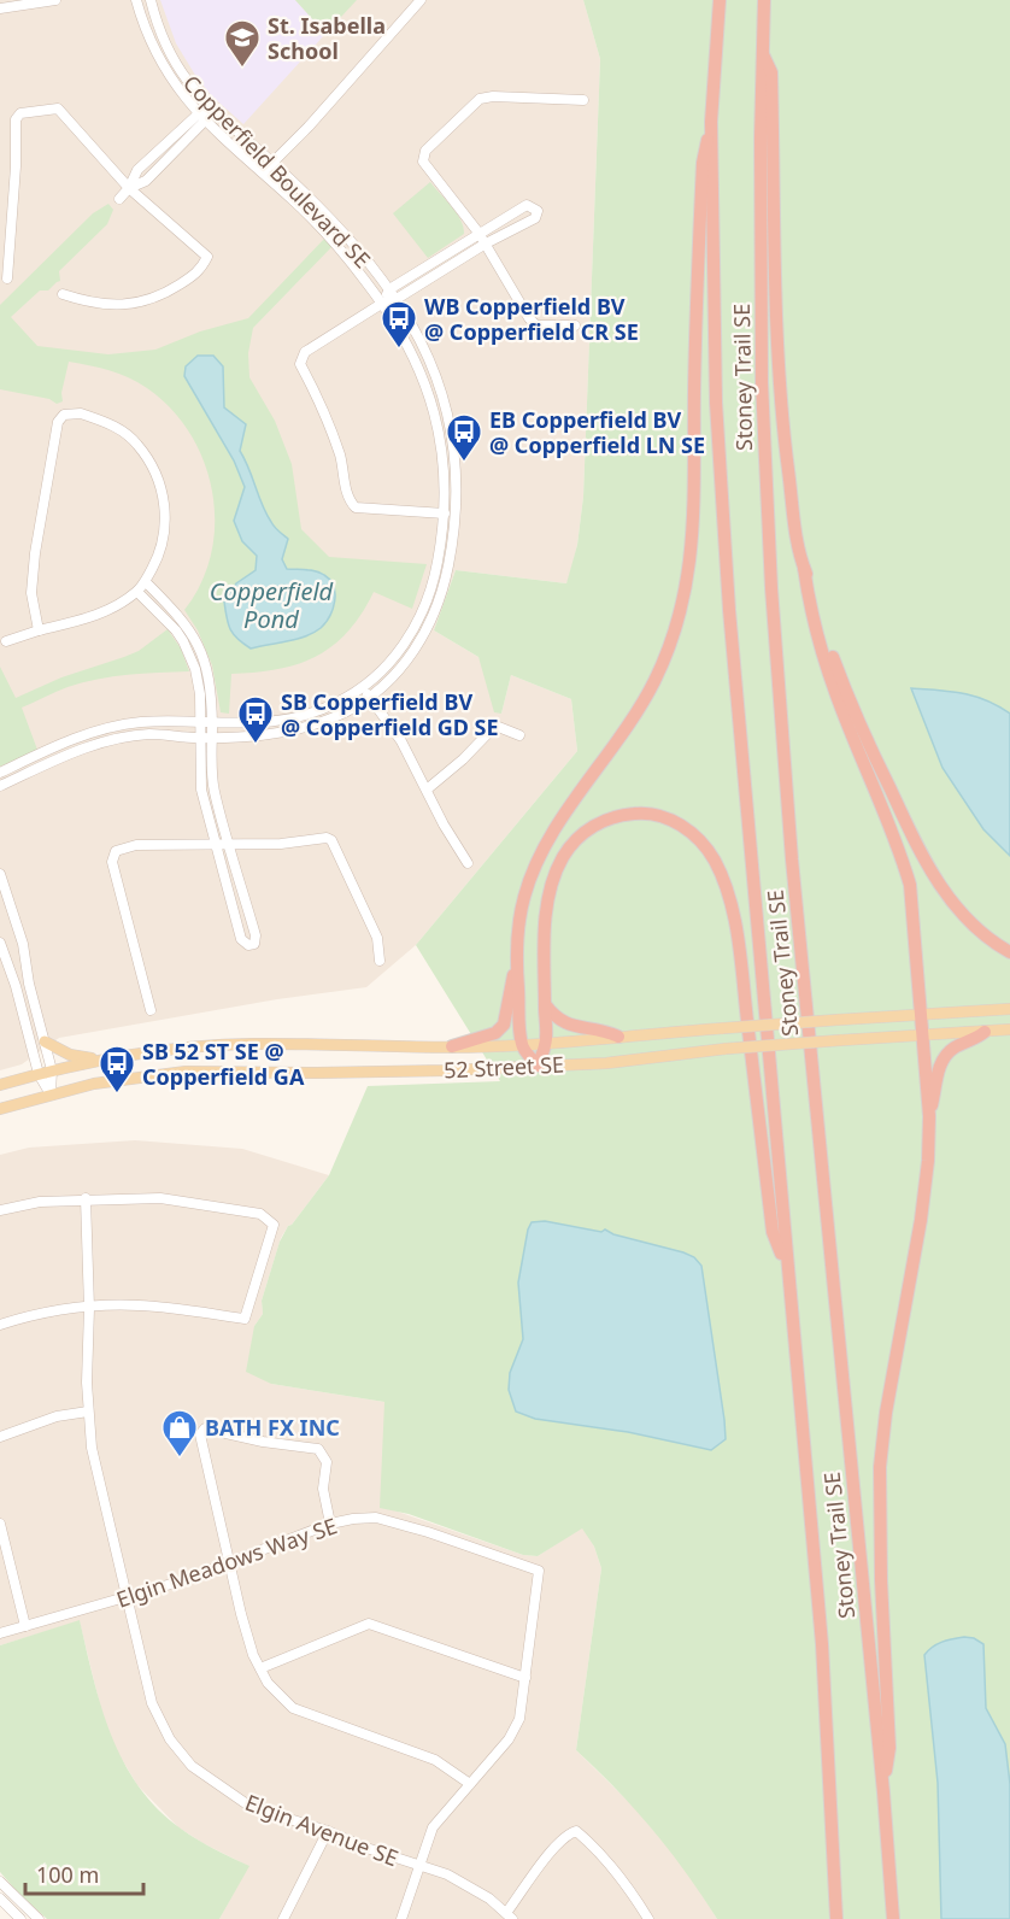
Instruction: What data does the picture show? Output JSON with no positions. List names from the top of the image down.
{
  "streets": {
    "highway": ["Stoney Trail SE"],
    "main road": ["52 Street SE"],
    "street": ["Copperfield Boulevard SE", "Elgin Meadows Way SE", "Elgin Avenue SE"]
  },
  "crossings": [
    ["Elgin Meadows Way SE", "Elgin Avenue SE"]
  ],
  "water": ["Copperfield Pond"],
  "places": {
    "school or university": ["St. Isabella School"],
    "bus stop": [
      "WB Copperfield BV @ Copperfield CR SE",
      "EB Copperfield BV @ Copperfield LN SE",
      "SB Copperfield BV @ Copperfield GD SE",
      "SB 52 ST SE @ Copperfield GA"
    ],
    "shop": ["BATH FX INC"]
  },
  "scale_bar": "100 m"
}
